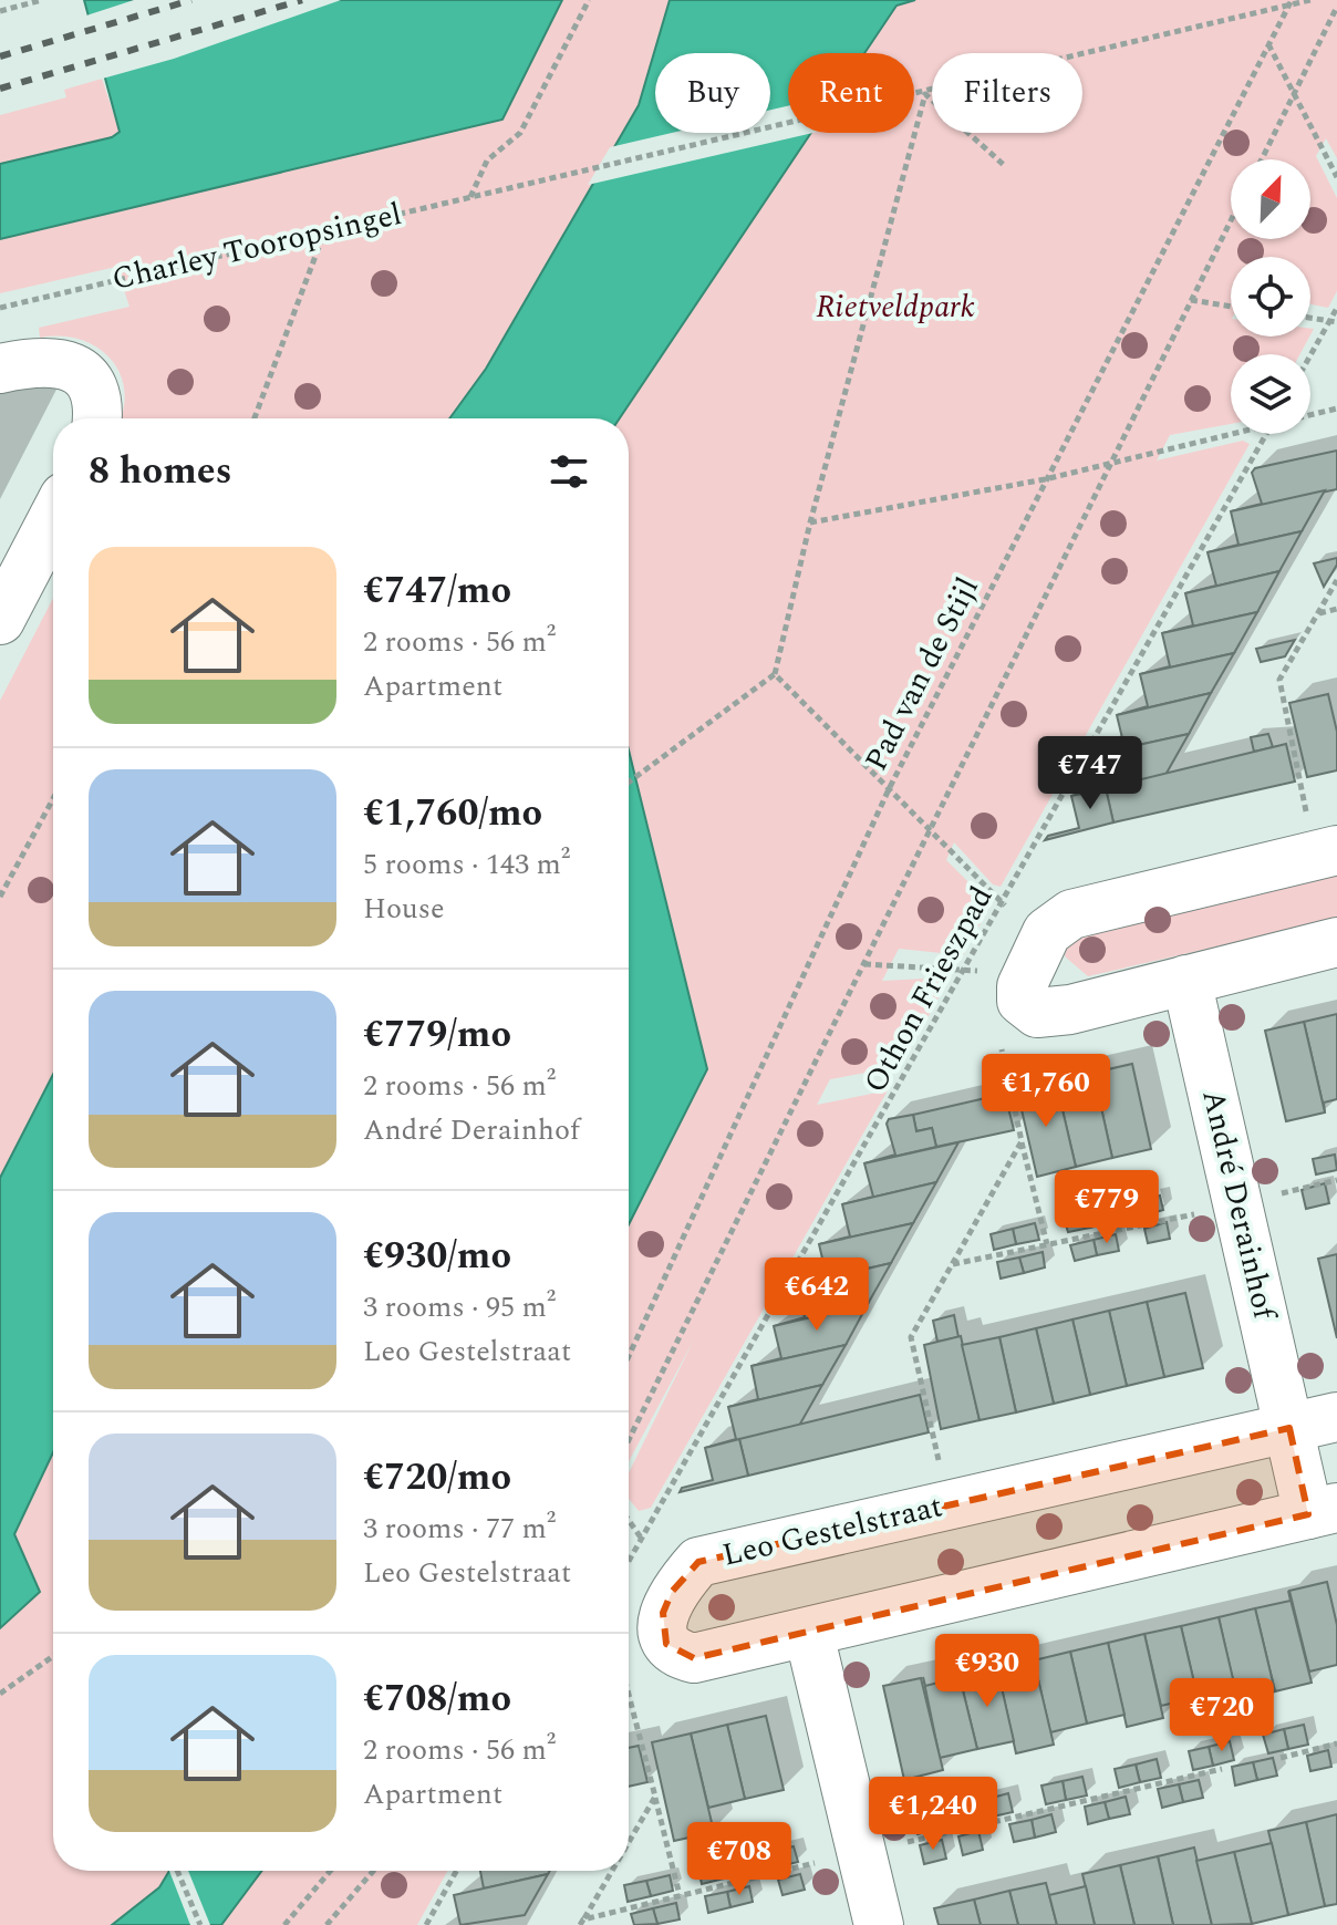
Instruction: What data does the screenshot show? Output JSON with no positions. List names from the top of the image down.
{
  "streets": {
    "street": ["André Derainhof", "Leo Gestelstraat"],
    "path": ["Charley Tooropsingel", "Pad van de Stijl", "Othon Frieszpad"]
  },
  "crossings": [
    ["Charley Tooropsingel", "Pad van de Stijl"],
    ["André Derainhof", "Leo Gestelstraat"]
  ],
  "parks": ["Rietveldpark"],
  "north": "top right",
  "page": {
    "chip": ["Buy", "Rent", "Filters"],
    "heading": "8 homes",
    "list": [
      {
        "name": "€747/mo",
        "note": "2 rooms · 56 m² · Apartment"
      },
      {
        "name": "€1,760/mo",
        "note": "5 rooms · 143 m² · House"
      },
      {
        "name": "€779/mo",
        "note": "2 rooms · 56 m² · André Derainhof"
      },
      {
        "name": "€930/mo",
        "note": "3 rooms · 95 m² · Leo Gestelstraat"
      },
      {
        "name": "€720/mo",
        "note": "3 rooms · 77 m² · Leo Gestelstraat"
      },
      {
        "name": "€708/mo",
        "note": "2 rooms · 56 m² · Apartment"
      }
    ],
    "price": [
      "€747",
      "€1,760",
      "€779",
      "€642",
      "€930",
      "€720",
      "€1,240",
      "€708"
    ]
  }
}
